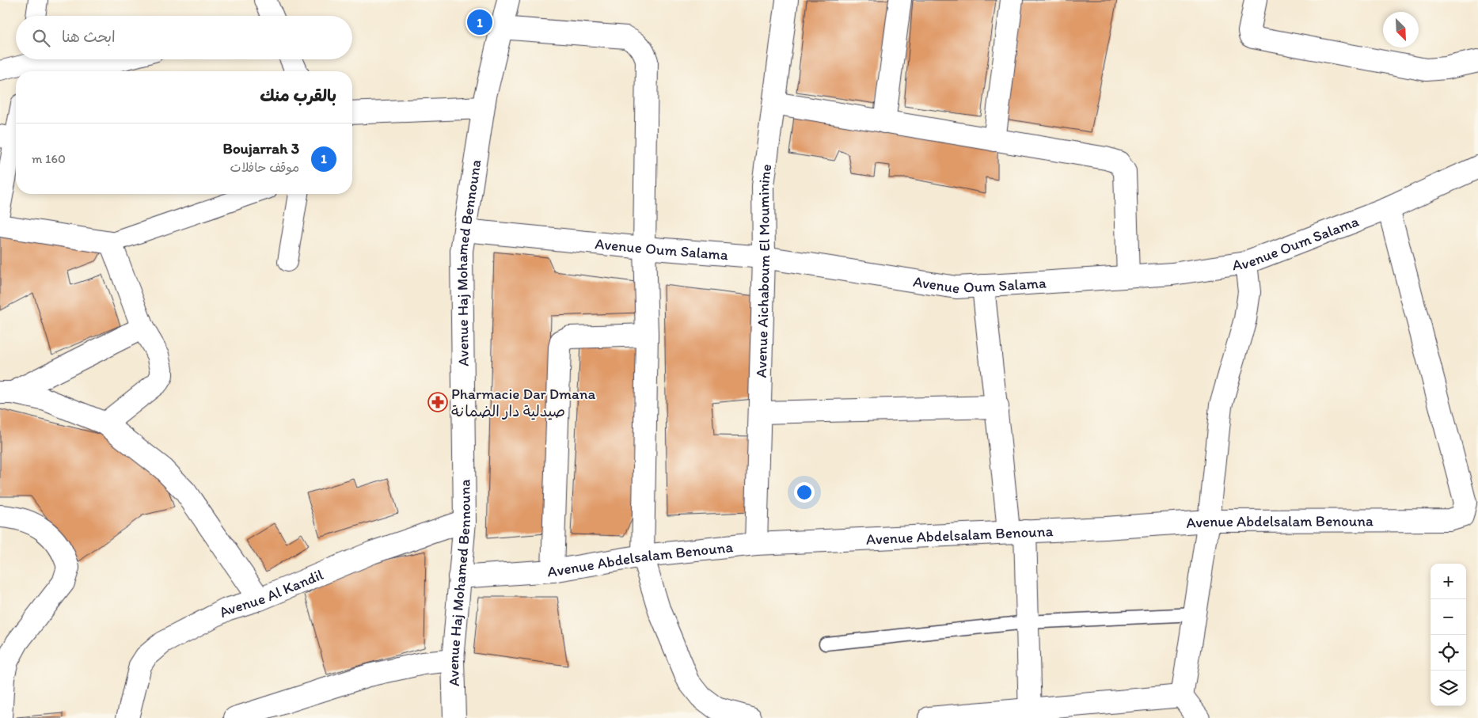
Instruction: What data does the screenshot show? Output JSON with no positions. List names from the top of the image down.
{
  "streets": {
    "street": [
      "Avenue Oum Salama",
      "Avenue Haj Mohamed Bennouna",
      "Avenue Aichaboum El Mouminine",
      "Avenue Abdelsalam Benouna",
      "Avenue Al Kandil"
    ]
  },
  "crossings": [
    ["Avenue Oum Salama", "Avenue Haj Mohamed Bennouna"],
    ["Avenue Oum Salama", "Avenue Aichaboum El Mouminine"],
    ["Avenue Oum Salama", "Avenue Abdelsalam Benouna"],
    ["Avenue Haj Mohamed Bennouna", "Avenue Abdelsalam Benouna"],
    ["Avenue Haj Mohamed Bennouna", "Avenue Al Kandil"],
    ["Avenue Aichaboum El Mouminine", "Avenue Abdelsalam Benouna"]
  ],
  "places": {
    "pharmacy": ["Pharmacie Dar Dmana صيدلية دار الضمانة"]
  },
  "north": "bottom right",
  "page": {
    "pins": "1",
    "search": "ابحث هنا",
    "heading": "بالقرب منك",
    "list": [
      {
        "mark": "1",
        "name": "Boujarrah 3",
        "note": "موقف حافلات",
        "value": "160 m"
      }
    ],
    "map_buttons": ["+", "−"]
  }
}
